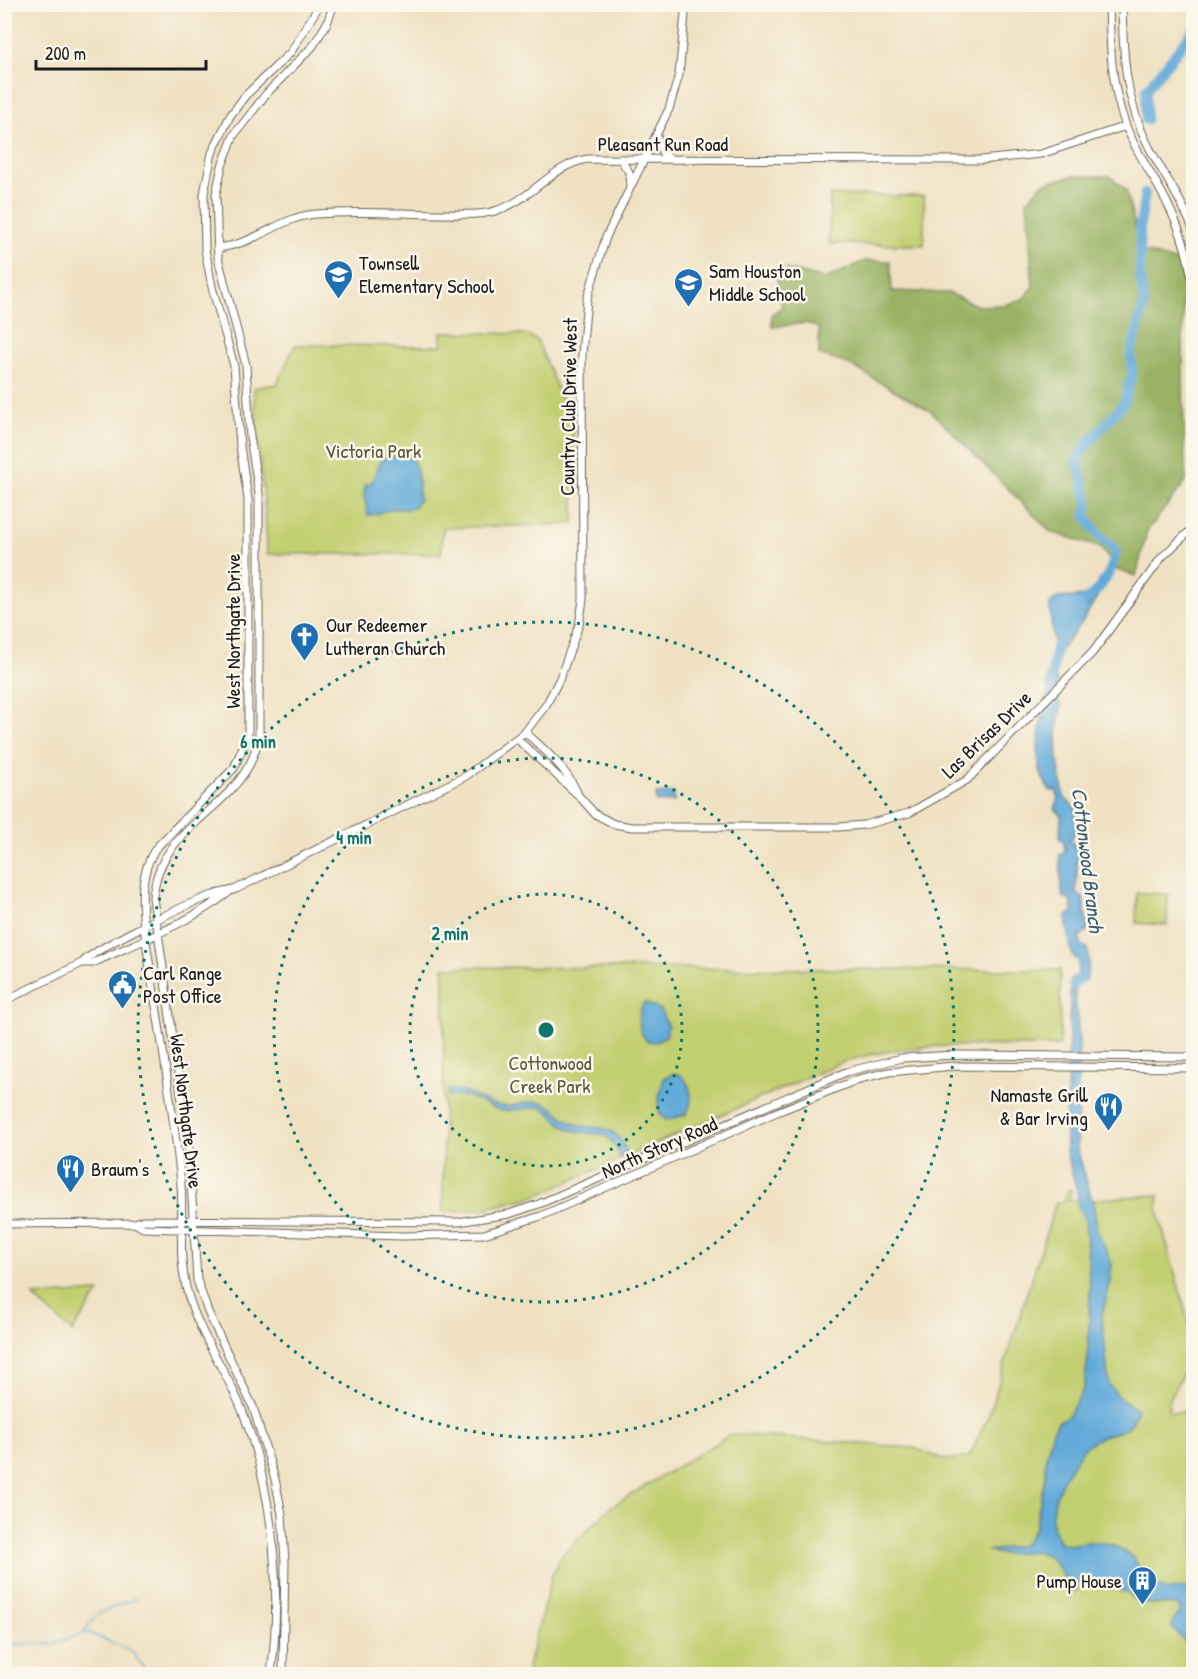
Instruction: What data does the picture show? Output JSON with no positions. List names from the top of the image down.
{
  "streets": {
    "main road": [
      "Pleasant Run Road",
      "Country Club Drive West",
      "West Northgate Drive",
      "Las Brisas Drive",
      "North Story Road"
    ]
  },
  "crossings": [
    ["Pleasant Run Road", "Country Club Drive West"],
    ["Pleasant Run Road", "West Northgate Drive"],
    ["Country Club Drive West", "Las Brisas Drive"],
    ["West Northgate Drive", "North Story Road"]
  ],
  "water": ["Cottonwood Branch"],
  "parks": ["Victoria Park", "Cottonwood Creek Park"],
  "places": {
    "school or university": ["Townsell Elementary School", "Sam Houston Middle School"],
    "church": ["Our Redeemer Lutheran Church"],
    "public building": ["Carl Range Post Office"],
    "restaurant": ["Namaste Grill & Bar Irving", "Braum's"],
    "building": ["Pump House"]
  },
  "scale_bar": "200 m",
  "rings": ["6 min", "4 min", "2 min"]
}
